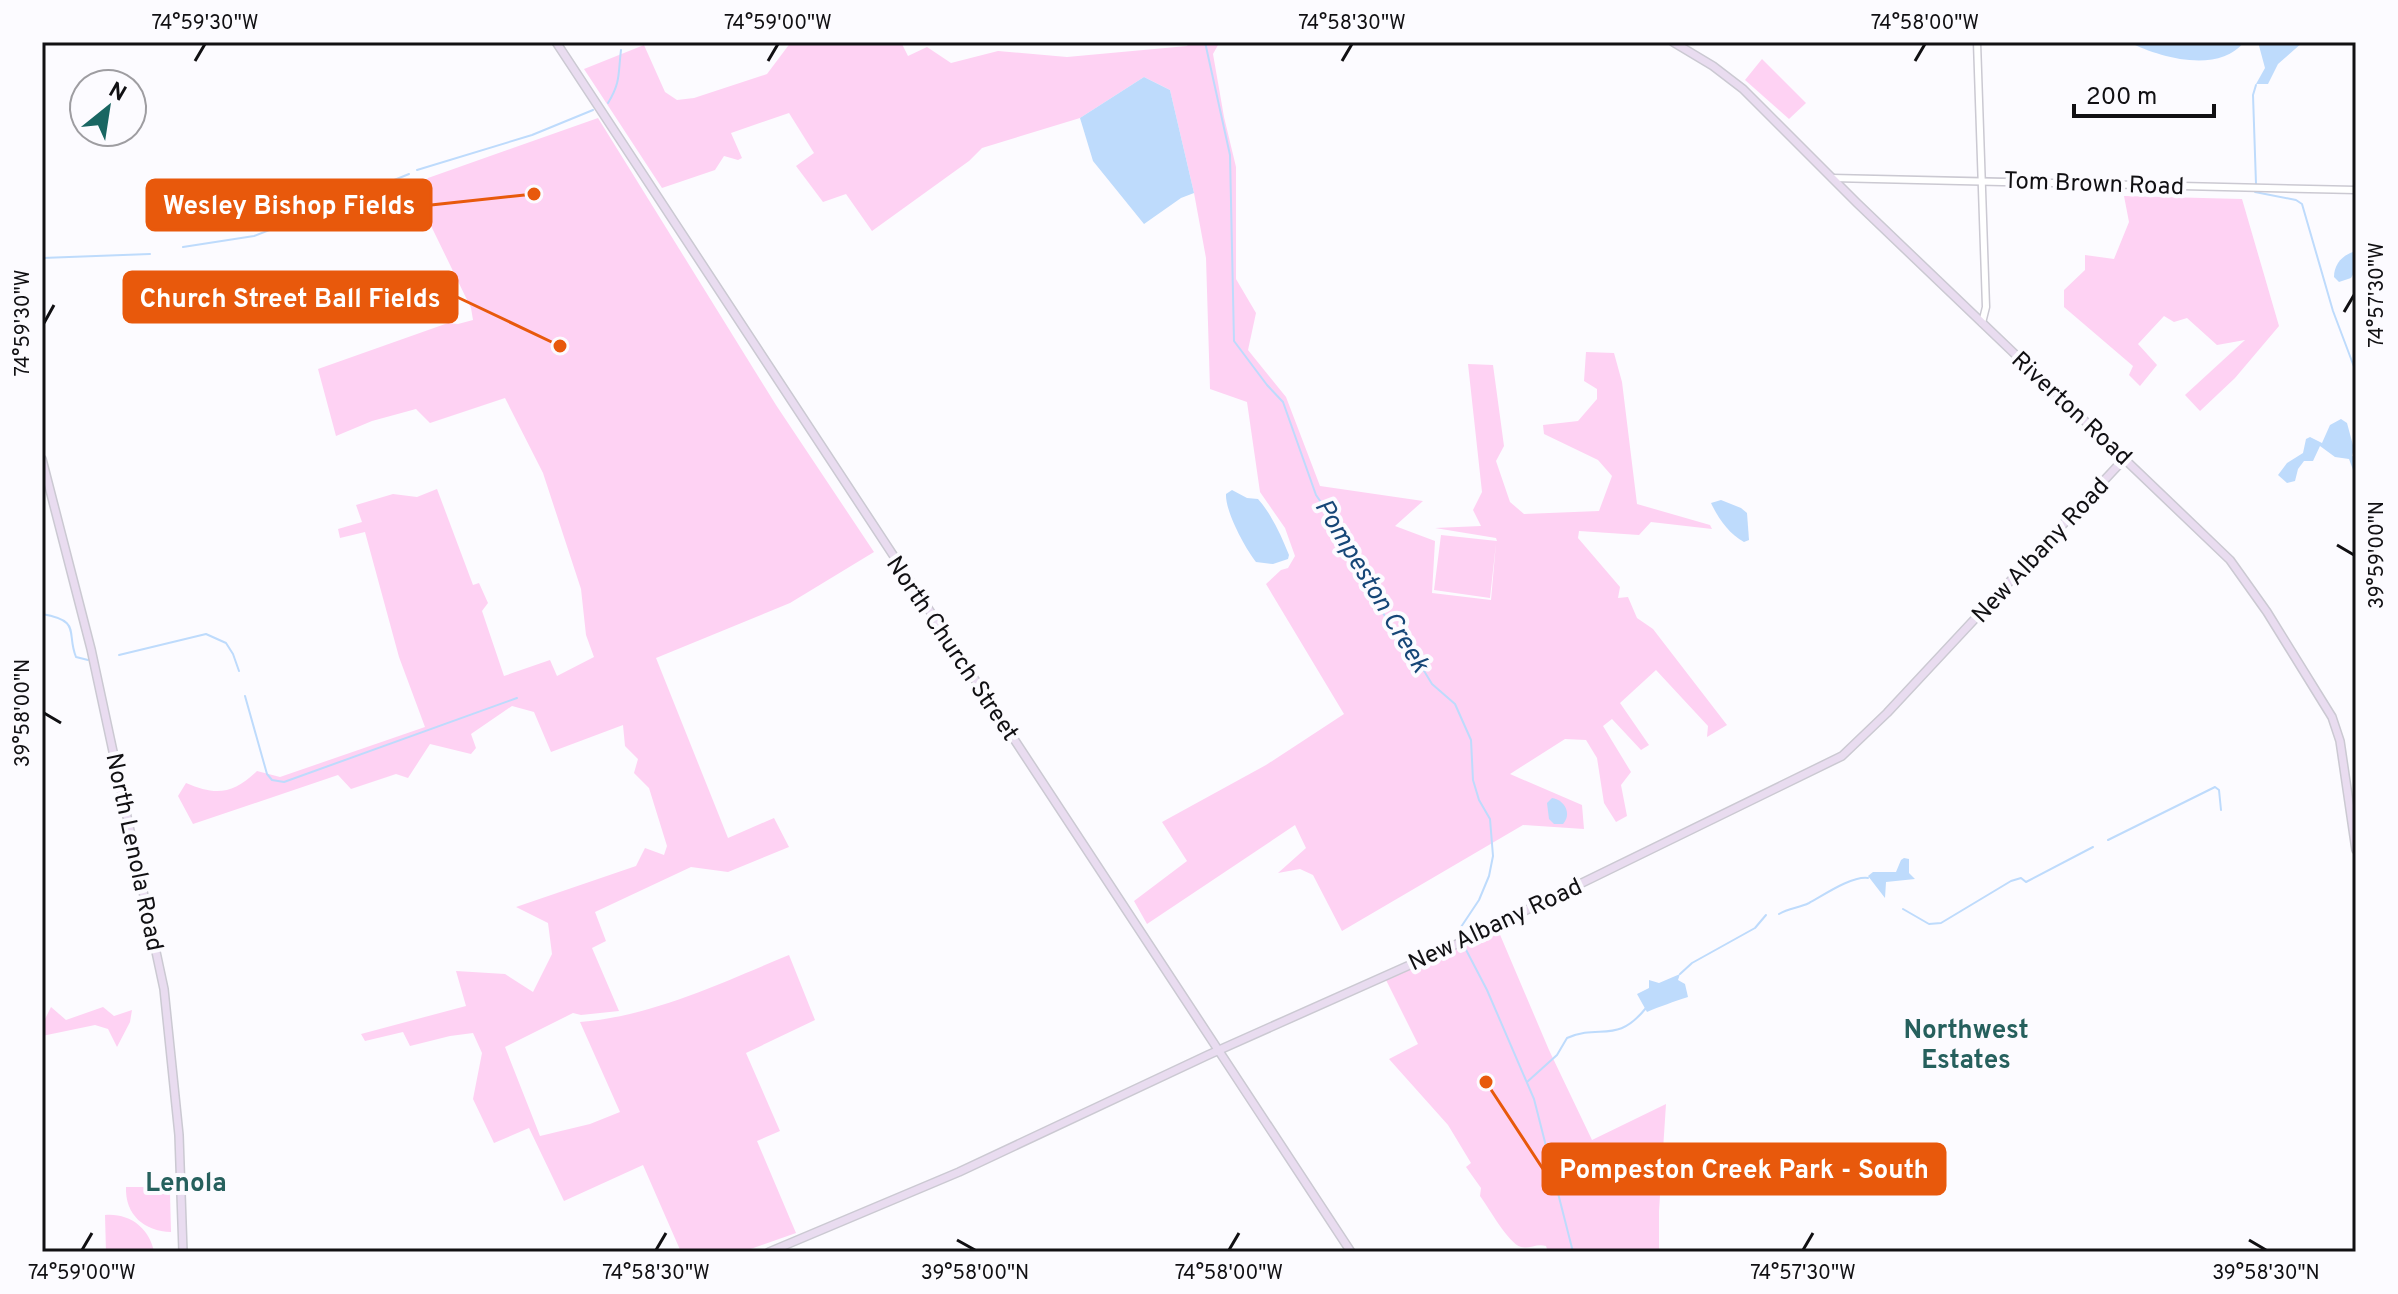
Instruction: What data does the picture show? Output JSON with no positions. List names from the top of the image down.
{
  "streets": {
    "main road": [
      "Riverton Road",
      "New Albany Road",
      "North Church Street",
      "North Lenola Road"
    ],
    "street": ["Tom Brown Road"]
  },
  "crossings": [
    ["Tom Brown Road", "Riverton Road"],
    ["Riverton Road", "New Albany Road"],
    ["New Albany Road", "North Church Street"]
  ],
  "districts": ["Northwest Estates", "Lenola"],
  "water": ["Pompeston Creek"],
  "places": ["Wesley Bishop Fields", "Church Street Ball Fields", "Pompeston Creek Park - South"],
  "scale_bar": "200 m",
  "north": "top right",
  "coordinates": [
    "74°59'30\"W",
    "74°59'00\"W",
    "74°58'30\"W",
    "74°58'00\"W",
    "74°57'30\"W",
    "39°59'00\"N",
    "39°58'00\"N",
    "39°58'30\"N"
  ]
}
